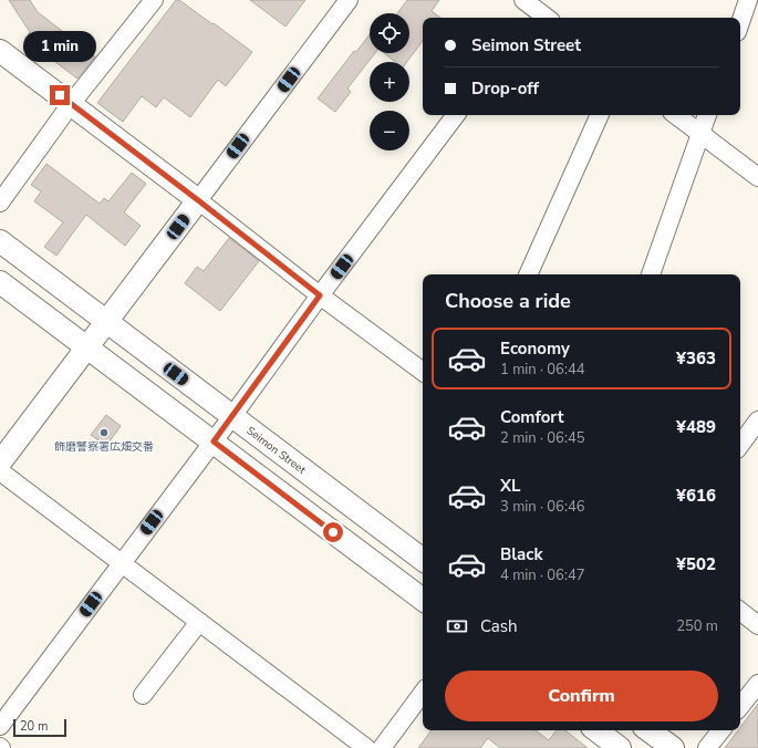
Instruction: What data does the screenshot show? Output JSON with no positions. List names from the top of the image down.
{
  "streets": {
    "street": ["Seimon Street"]
  },
  "places": ["飾磨警察署広畑交番"],
  "scale_bar": "20 m",
  "page": {
    "map_buttons": ["+", "−"],
    "banner": ["Seimon Street", "Drop-off"],
    "bubble": "1 min",
    "heading": "Choose a ride",
    "list": [
      {
        "name": "Economy",
        "note": "1 min · 06:44",
        "value": "¥363"
      },
      {
        "name": "Comfort",
        "note": "2 min · 06:45",
        "value": "¥489"
      },
      {
        "name": "XL",
        "note": "3 min · 06:46",
        "value": "¥616"
      },
      {
        "name": "Black",
        "note": "4 min · 06:47",
        "value": "¥502"
      }
    ],
    "pay": ["Cash", "250 m"],
    "buttons": "Confirm",
    "scale": "20 m"
  }
}
